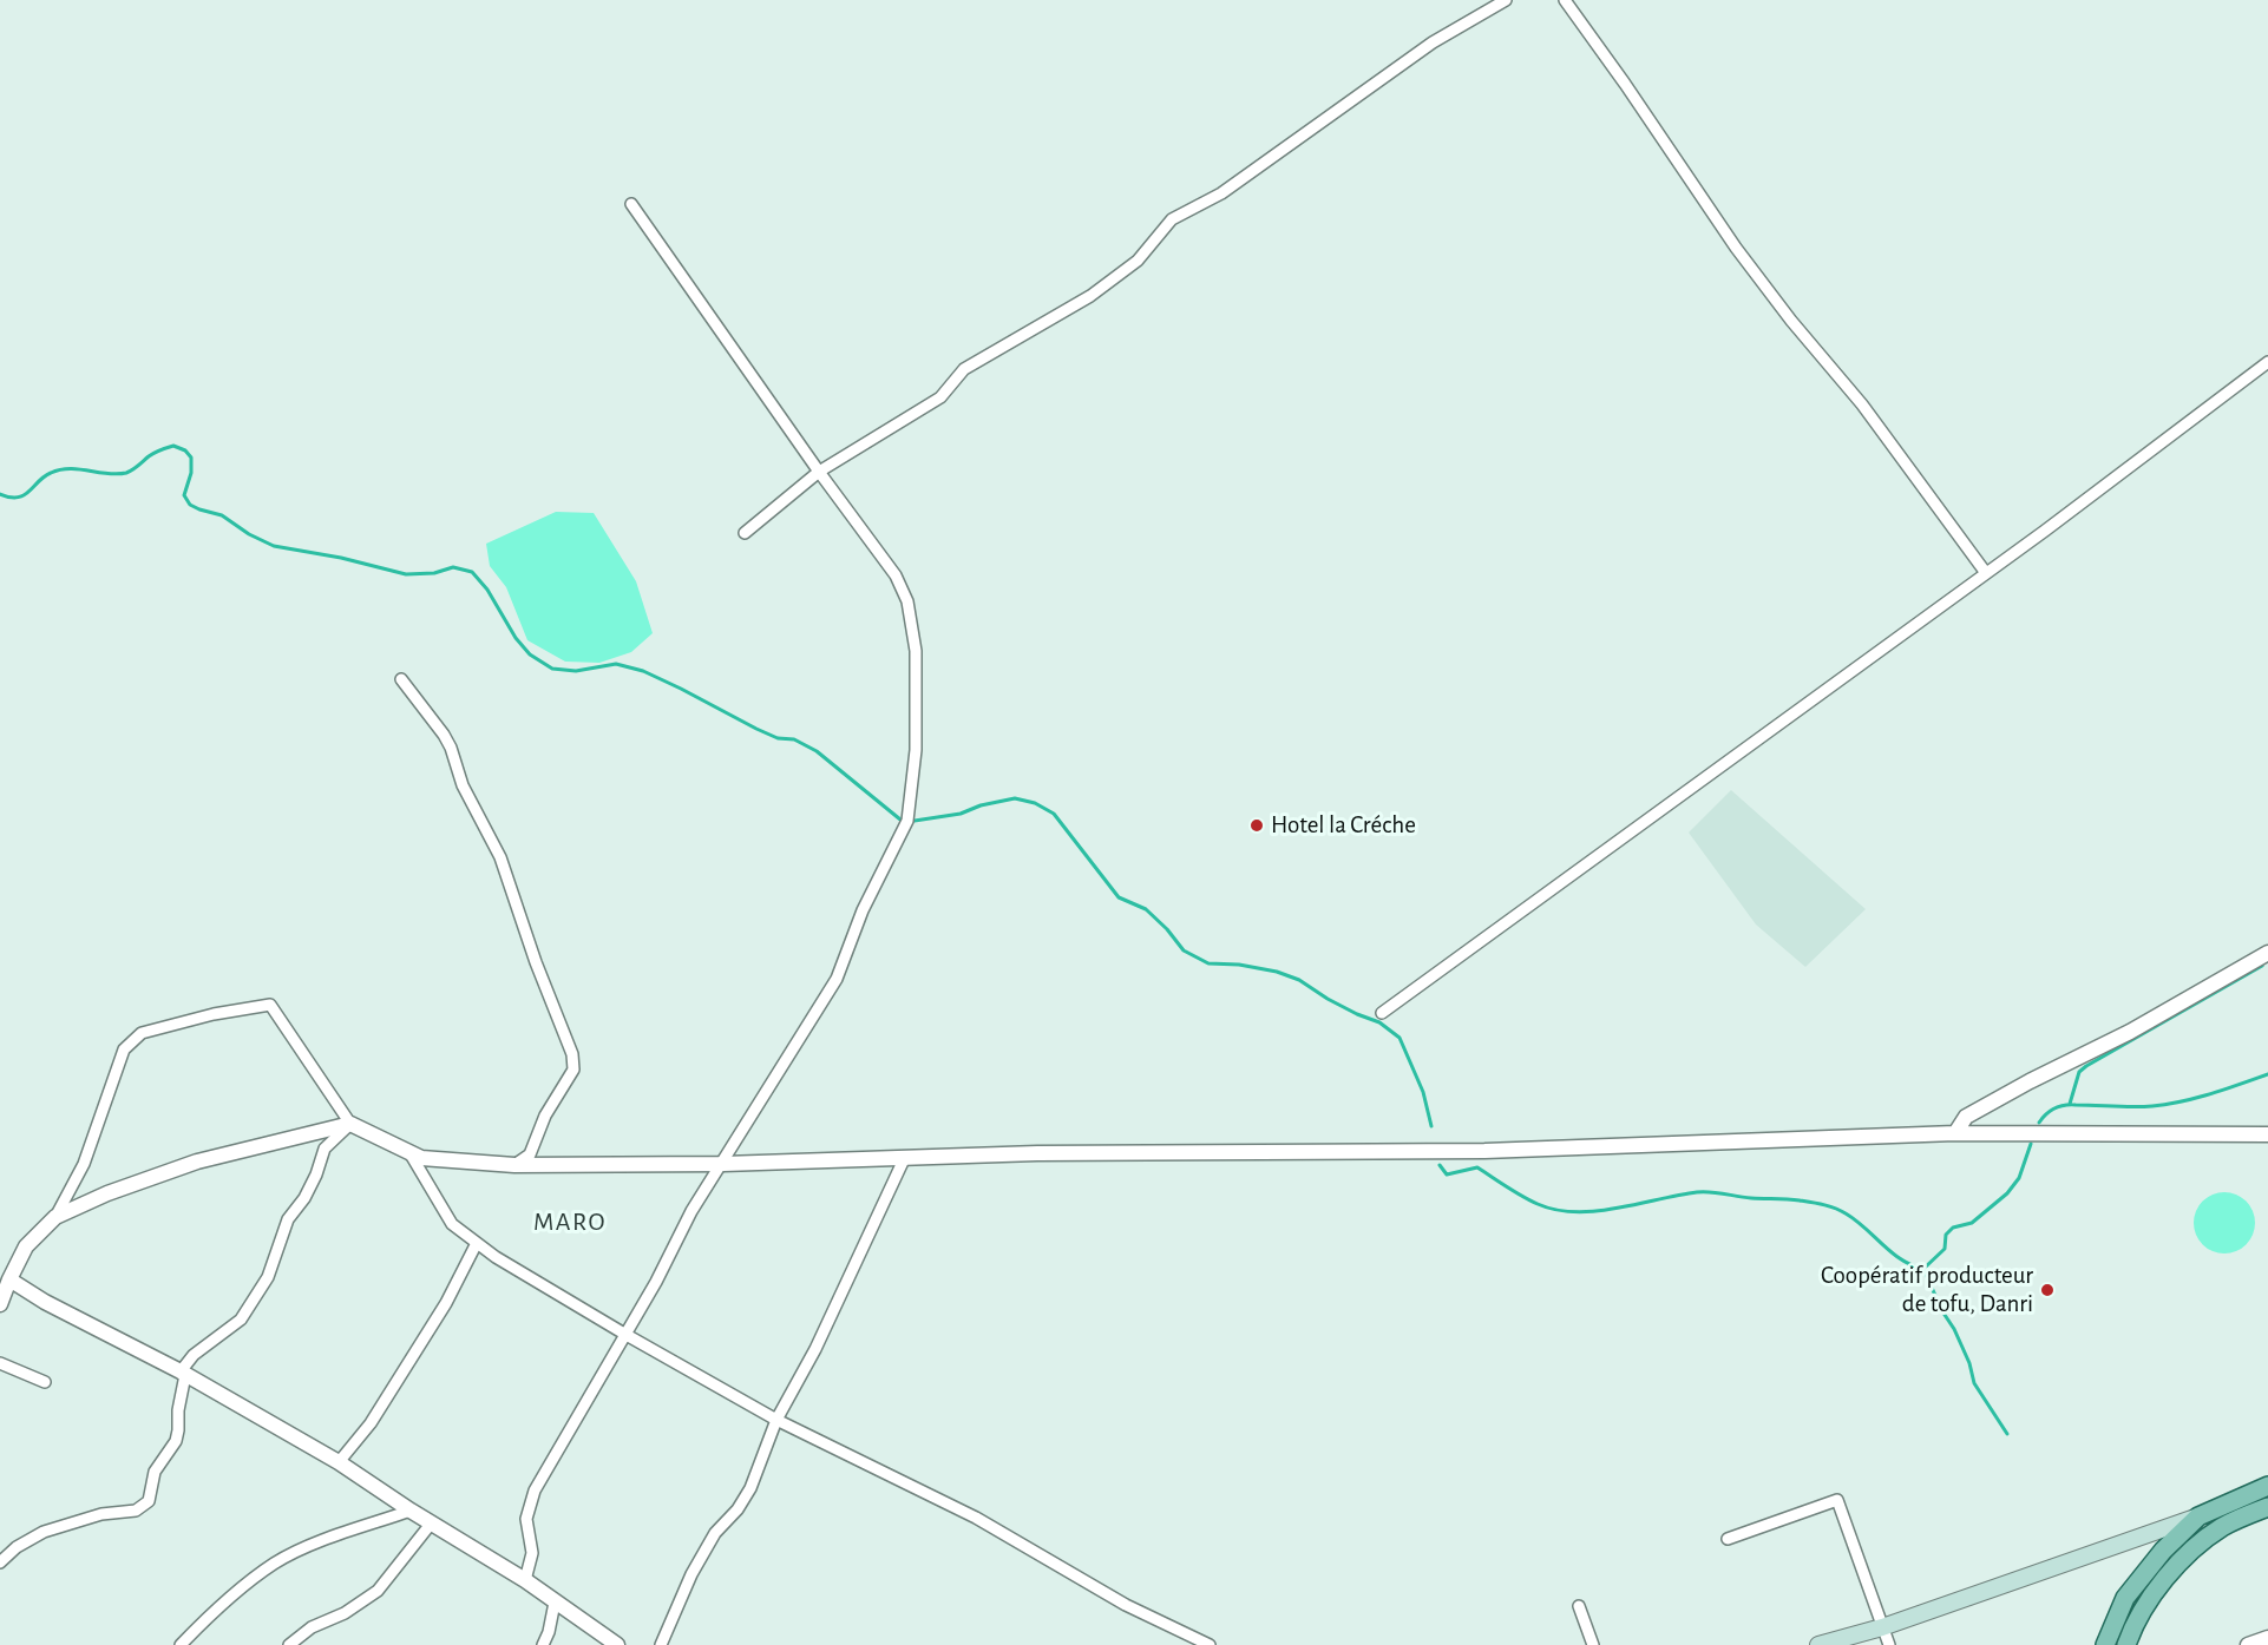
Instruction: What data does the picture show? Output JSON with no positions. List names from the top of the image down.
{
  "districts": ["MARO"],
  "places": ["Hotel la Créche", "Coopératif producteur de tofu, Danri"]
}
